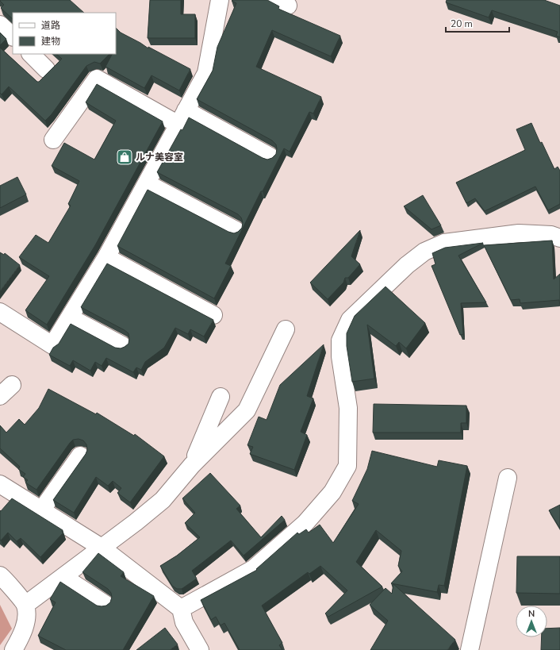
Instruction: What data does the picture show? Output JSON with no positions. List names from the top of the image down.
{
  "places": {
    "shop": ["ルナ美容室"]
  },
  "legend": ["道路", "建物"],
  "scale_bar": "20 m",
  "north": "top"
}
